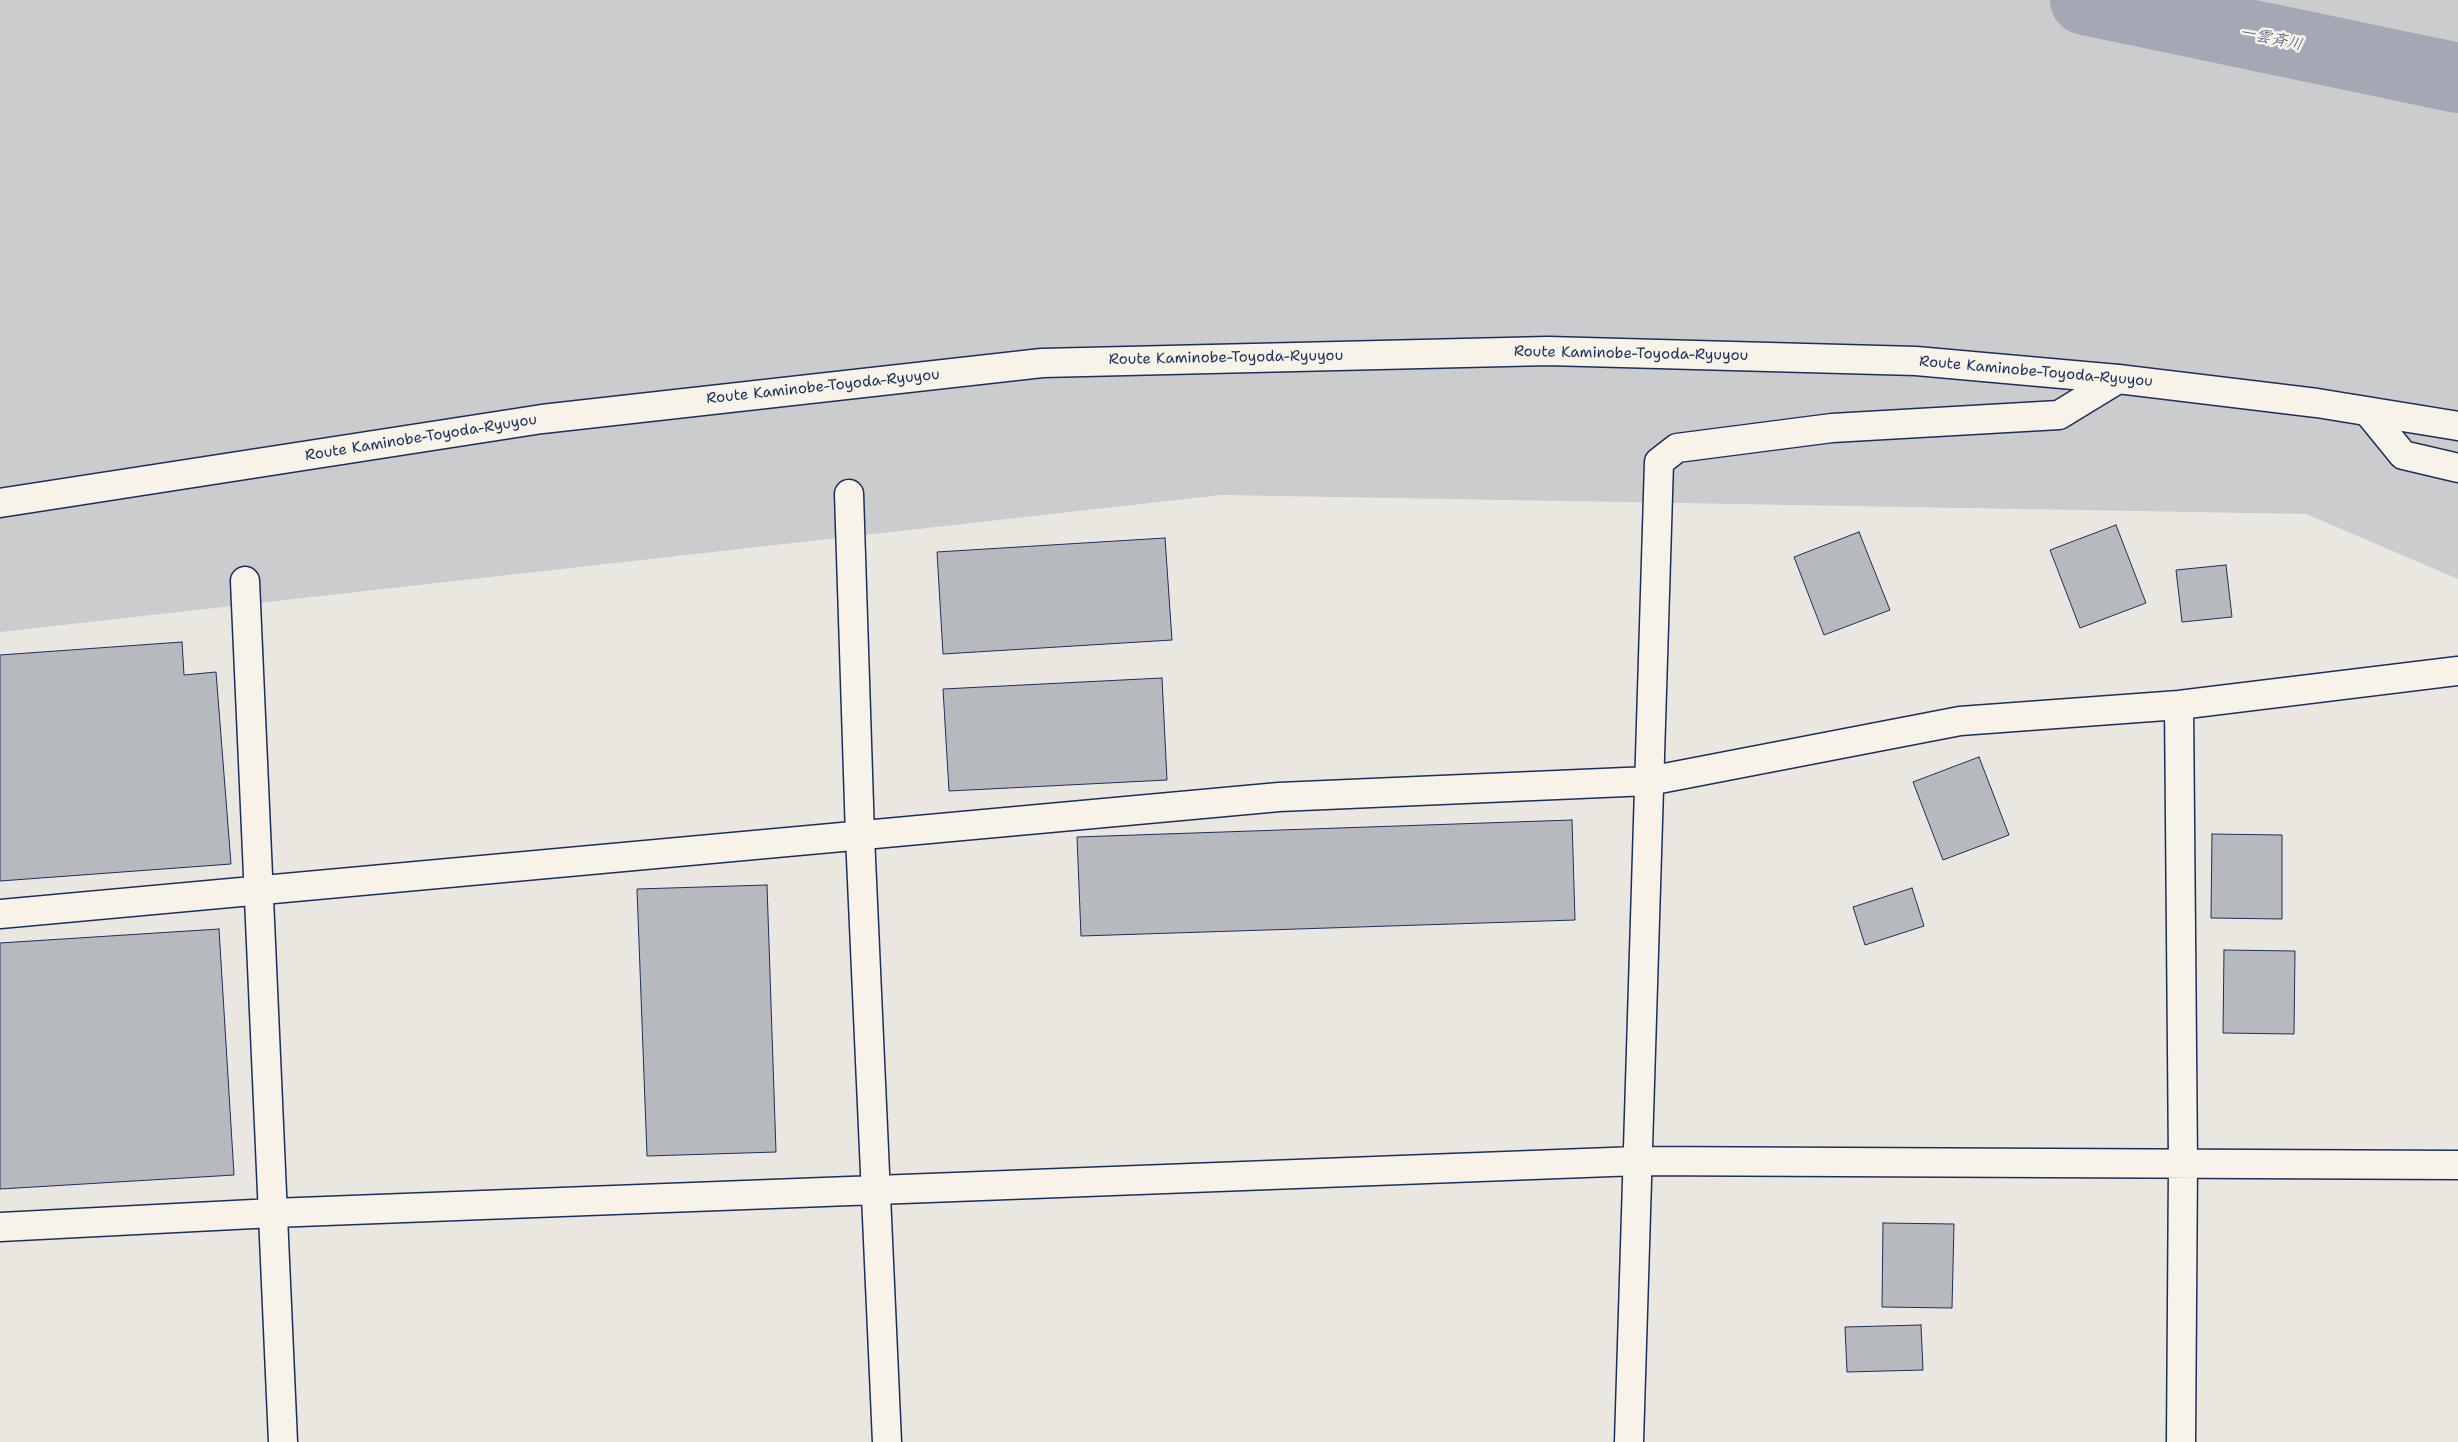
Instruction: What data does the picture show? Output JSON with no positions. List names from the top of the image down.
{
  "streets": {
    "street": ["Route Kaminobe-Toyoda-Ryuyou"]
  },
  "water": ["一雲斉川"]
}
